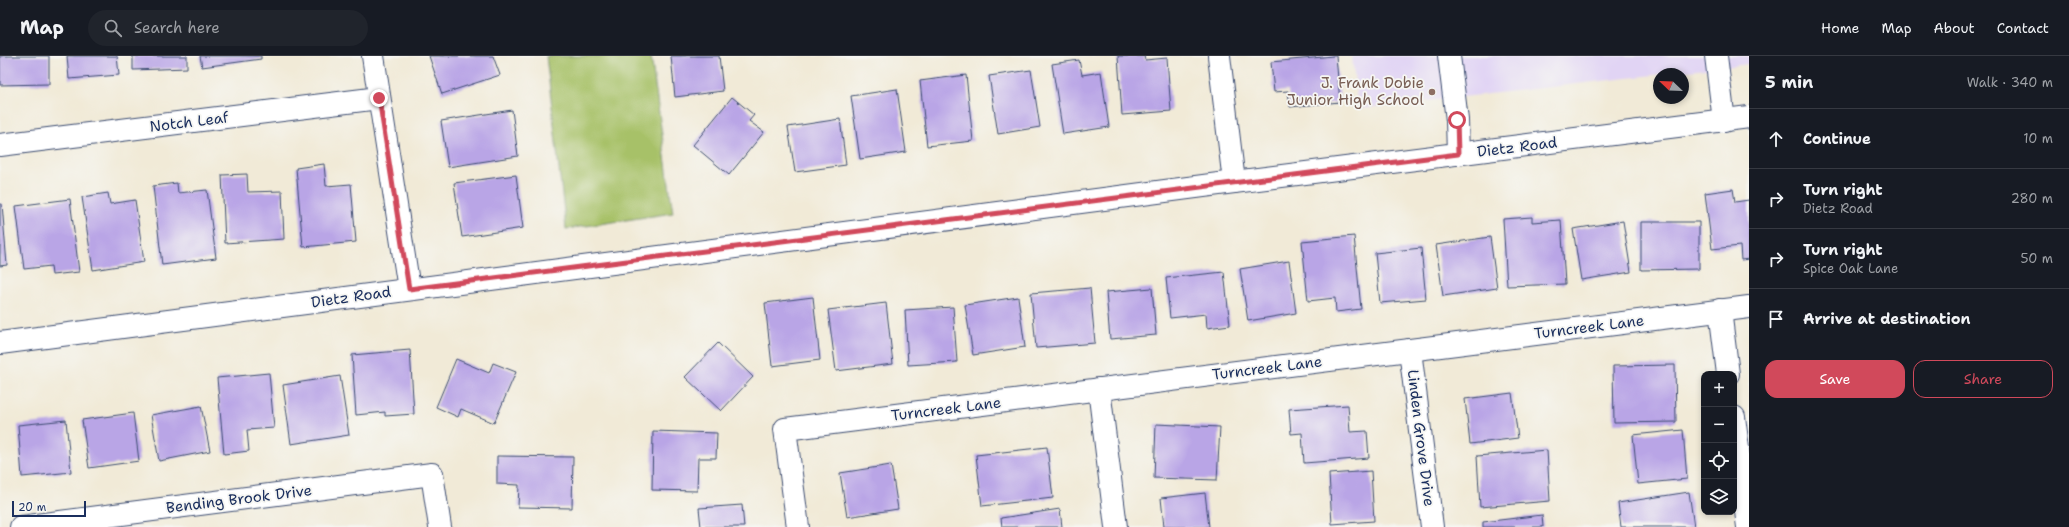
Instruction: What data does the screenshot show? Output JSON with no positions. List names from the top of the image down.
{
  "streets": {
    "street": [
      "Notch Leaf",
      "Dietz Road",
      "Turncreek Lane",
      "Linden Grove Drive",
      "Bending Brook Drive"
    ]
  },
  "crossings": [
    ["Turncreek Lane", "Linden Grove Drive"]
  ],
  "places": ["J. Frank Dobie Junior High School"],
  "scale_bar": "20 m",
  "north": "top left",
  "page": {
    "header": "Map",
    "search": "Search here",
    "nav": [
      "Home",
      "Map",
      "About",
      "Contact"
    ],
    "heading": ["5 min", "Walk · 340 m"],
    "list": [
      ["Continue", "10 m"],
      ["Turn right", "Dietz Road", "280 m"],
      ["Turn right", "Spice Oak Lane", "50 m"],
      "Arrive at destination"
    ],
    "buttons": ["Save", "Share"],
    "map_buttons": ["+", "−"],
    "scale": "20 m"
  }
}
